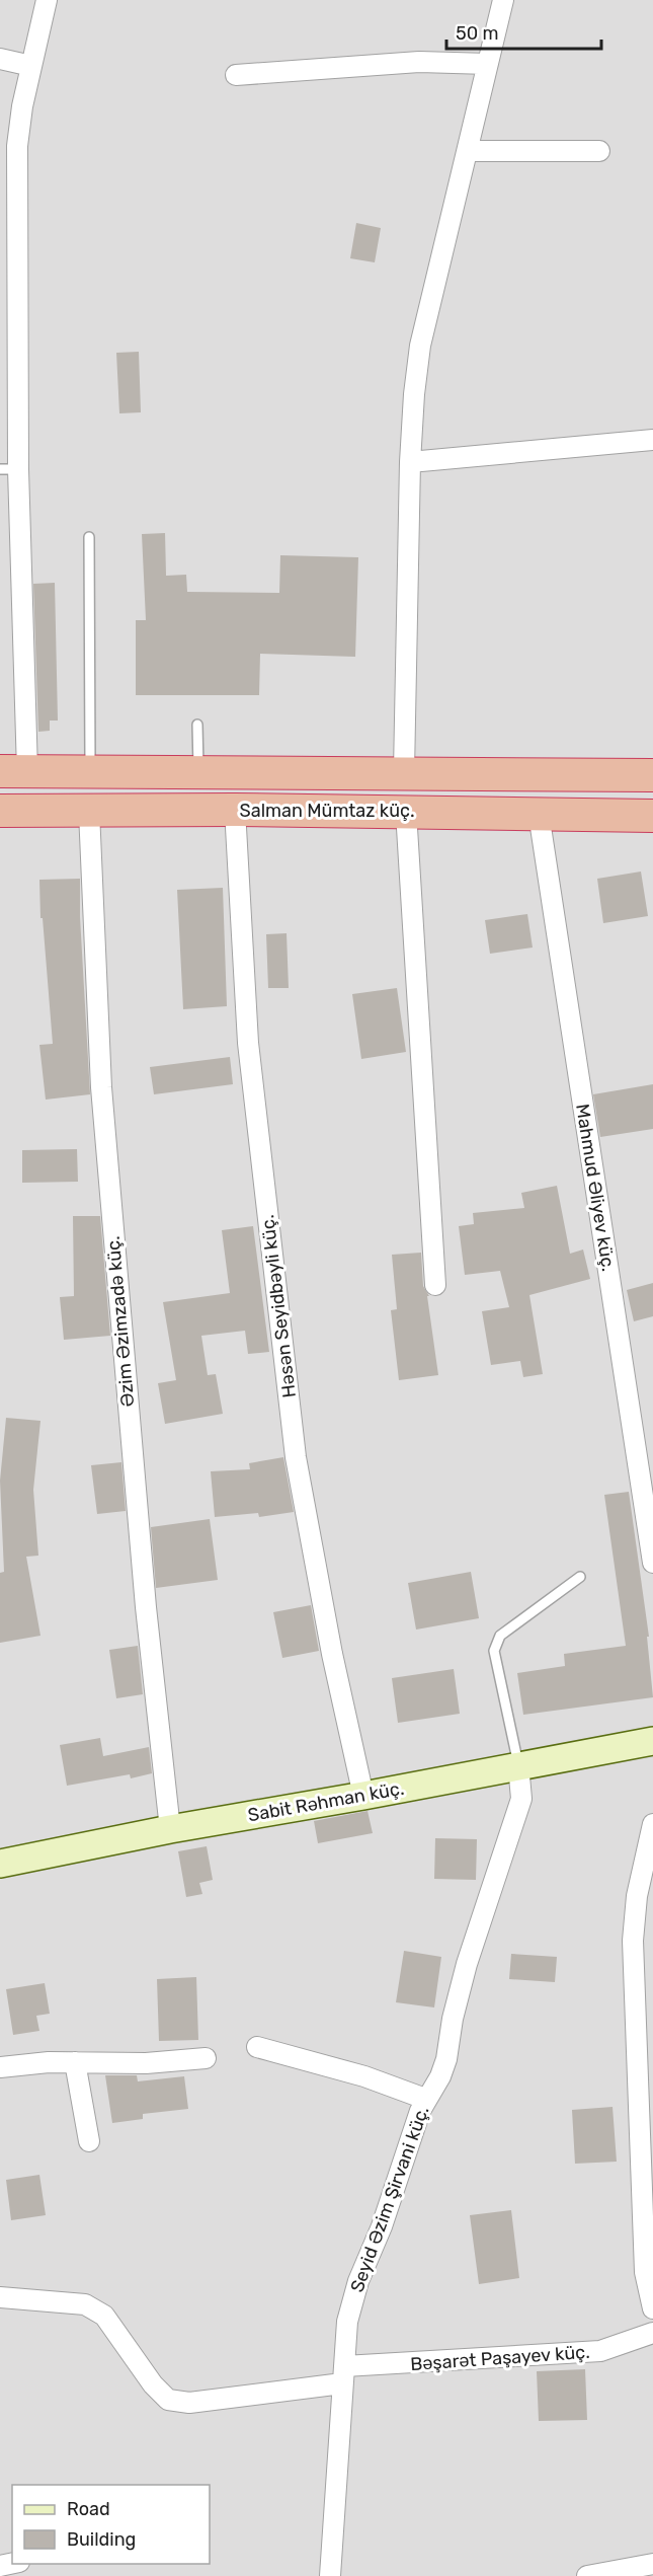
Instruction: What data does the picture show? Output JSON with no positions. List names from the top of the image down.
{
  "streets": {
    "highway": ["Salman Mümtaz küç."],
    "main road": ["Sabit Rəhman küç."],
    "street": [
      "Mahmud Əliyev küç.",
      "Həsən Seyidbəyli küç.",
      "Əzim Əzimzadə küç.",
      "Seyid Əzim Şirvani küç.",
      "Bəşarət Paşayev küç."
    ]
  },
  "crossings": [
    ["Salman Mümtaz küç.", "Mahmud Əliyev küç."],
    ["Salman Mümtaz küç.", "Həsən Seyidbəyli küç."],
    ["Salman Mümtaz küç.", "Əzim Əzimzadə küç."],
    ["Həsən Seyidbəyli küç.", "Sabit Rəhman küç."],
    ["Əzim Əzimzadə küç.", "Sabit Rəhman küç."],
    ["Sabit Rəhman küç.", "Seyid Əzim Şirvani küç."],
    ["Seyid Əzim Şirvani küç.", "Bəşarət Paşayev küç."]
  ],
  "legend": ["Road", "Building"],
  "scale_bar": "50 m"
}
